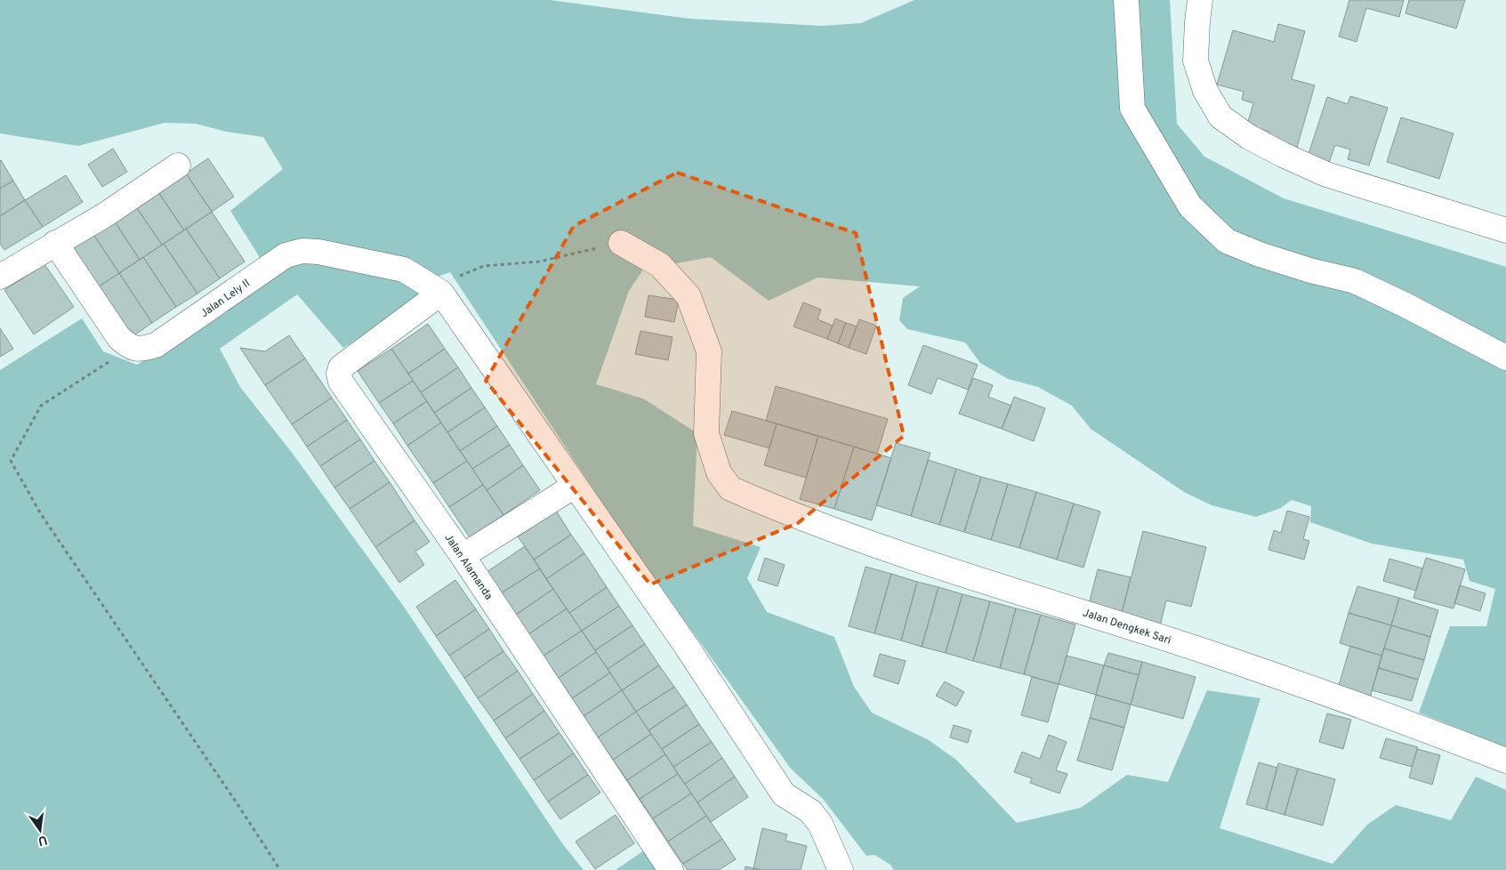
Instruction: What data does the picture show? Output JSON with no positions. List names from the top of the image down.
{
  "streets": {
    "street": ["Jalan Lely II", "Jalan Alamanda", "Jalan Dengkek Sari"]
  },
  "crossings": [
    ["Jalan Lely II", "Jalan Alamanda"]
  ],
  "north": "bottom"
}
